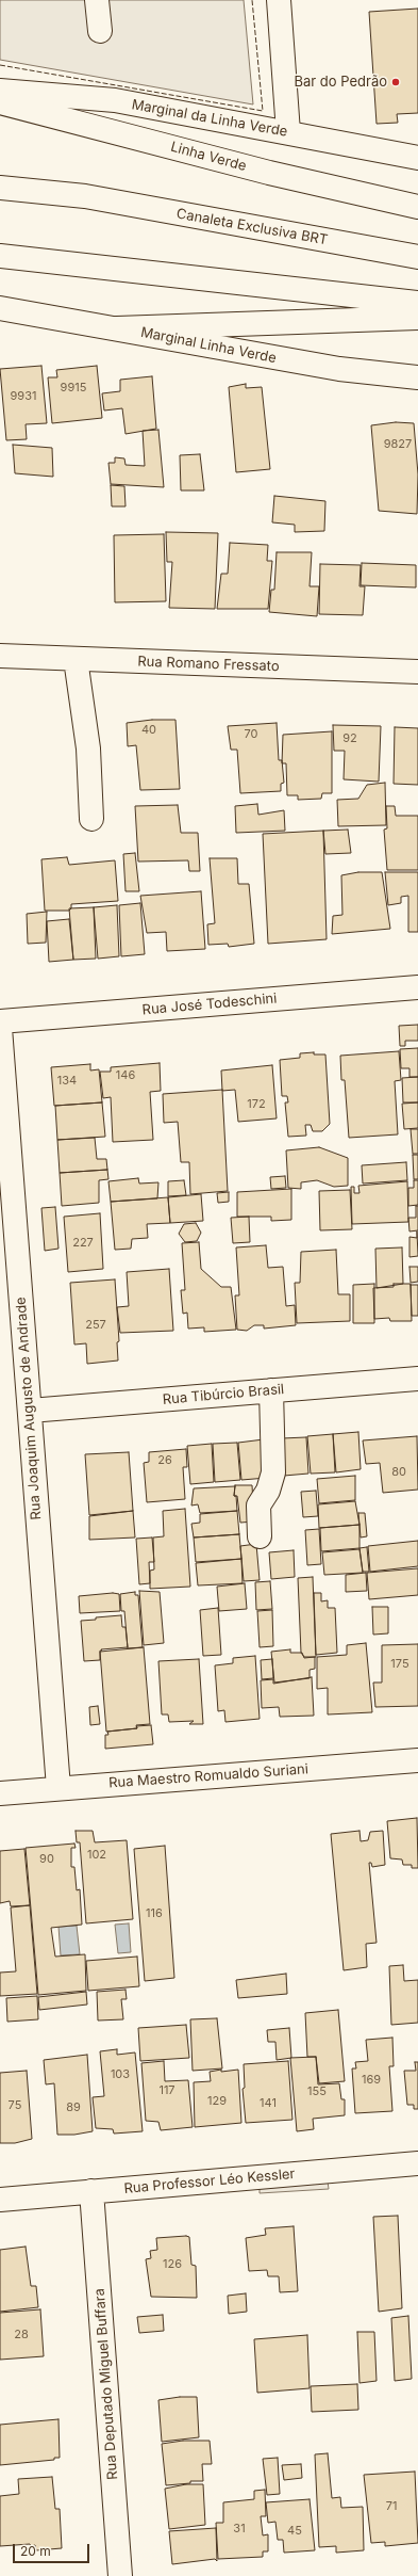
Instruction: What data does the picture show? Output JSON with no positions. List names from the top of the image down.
{
  "streets": {
    "main road": [
      "Marginal da Linha Verde",
      "Linha Verde",
      "Canaleta Exclusiva BRT",
      "Marginal Linha Verde",
      "Rua Romano Fressato",
      "Rua José Todeschini",
      "Rua Tibúrcio Brasil",
      "Rua Joaquim Augusto de Andrade",
      "Rua Maestro Romualdo Suriani",
      "Rua Professor Léo Kessler",
      "Rua Deputado Miguel Buffara"
    ]
  },
  "crossings": [
    ["Rua Tibúrcio Brasil", "Rua Joaquim Augusto de Andrade"],
    ["Rua Joaquim Augusto de Andrade", "Rua Maestro Romualdo Suriani"],
    ["Rua Professor Léo Kessler", "Rua Deputado Miguel Buffara"]
  ],
  "places": ["Bar do Pedrão"],
  "house_numbers": [
    "9915",
    "9931",
    "9827",
    "40",
    "70",
    "92",
    "146",
    "134",
    "172",
    "227",
    "257",
    "26",
    "80",
    "175",
    "102",
    "90",
    "116",
    "103",
    "169",
    "117",
    "155",
    "129",
    "141",
    "75",
    "89",
    "126",
    "28",
    "71",
    "31",
    "45"
  ],
  "scale_bar": "20 m"
}
